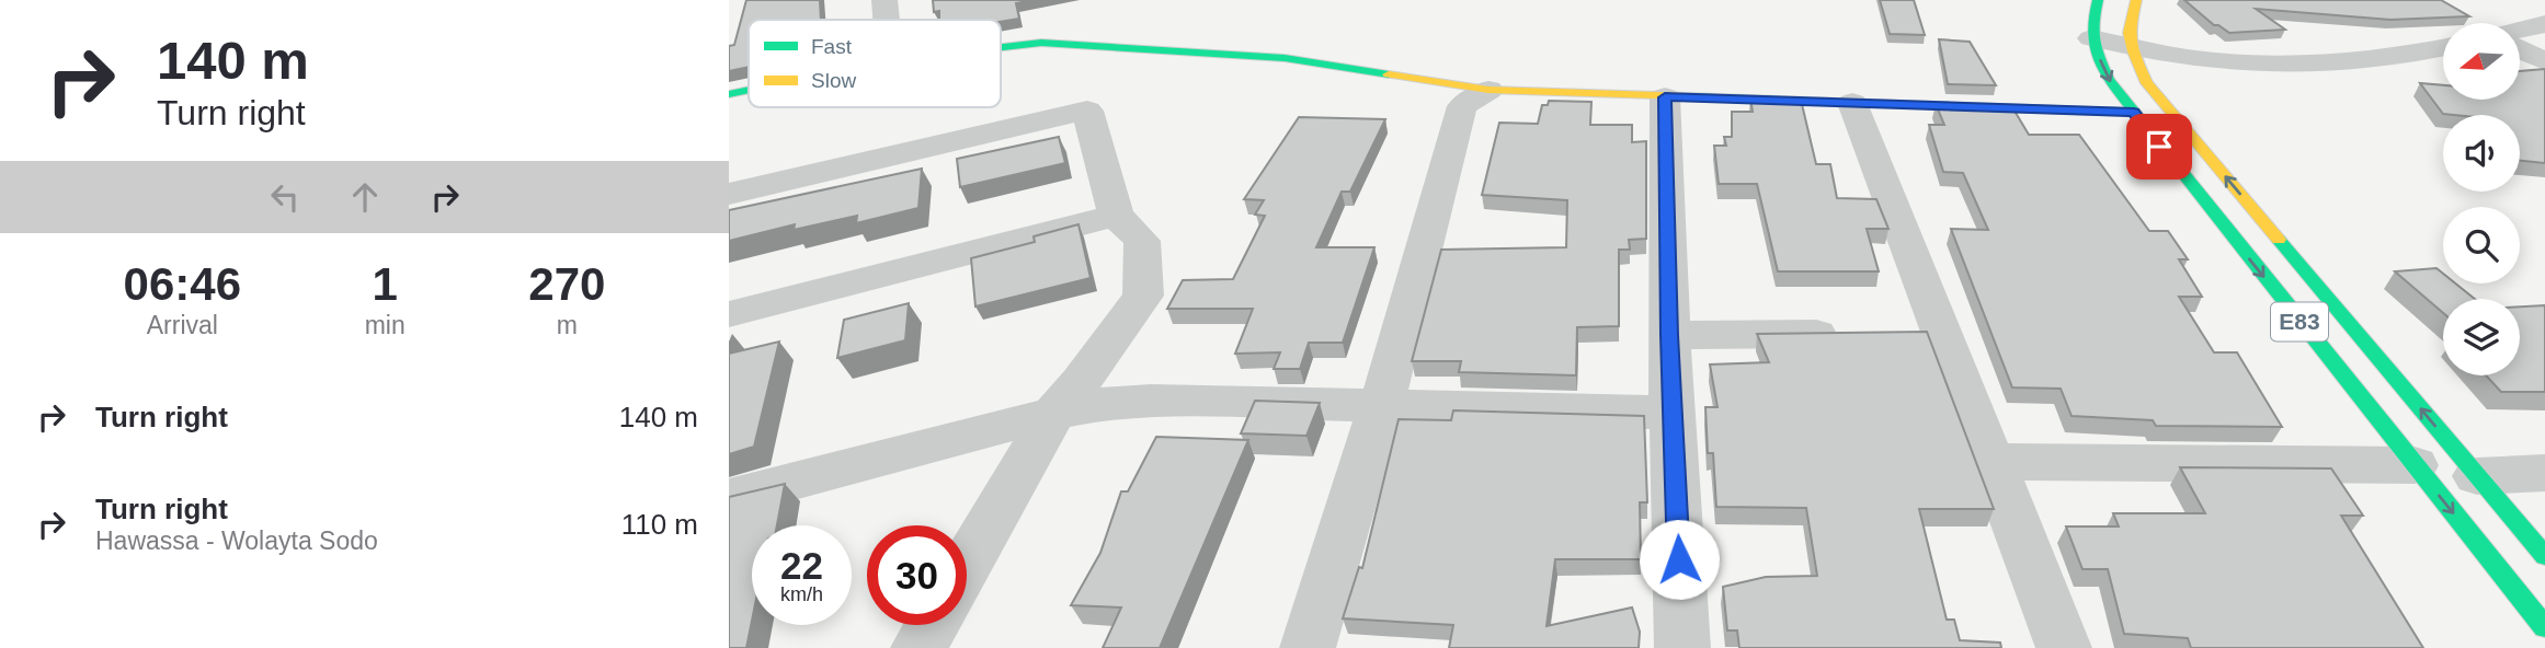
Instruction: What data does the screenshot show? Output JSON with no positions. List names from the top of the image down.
{
  "streets": {
    "main road": ["E83"]
  },
  "legend": ["Fast", "Slow"],
  "north": "left",
  "page": {
    "turn": ["140 m", "Turn right"],
    "eta": [
      "06:46",
      "Arrival",
      "1",
      "min",
      "270",
      "m"
    ],
    "list": [
      {
        "name": "Turn right",
        "value": "140 m"
      },
      {
        "name": "Turn right",
        "note": "Hawassa - Wolayta Sodo",
        "value": "110 m"
      }
    ],
    "speed": "22 km/h",
    "limit": "30"
  }
}
